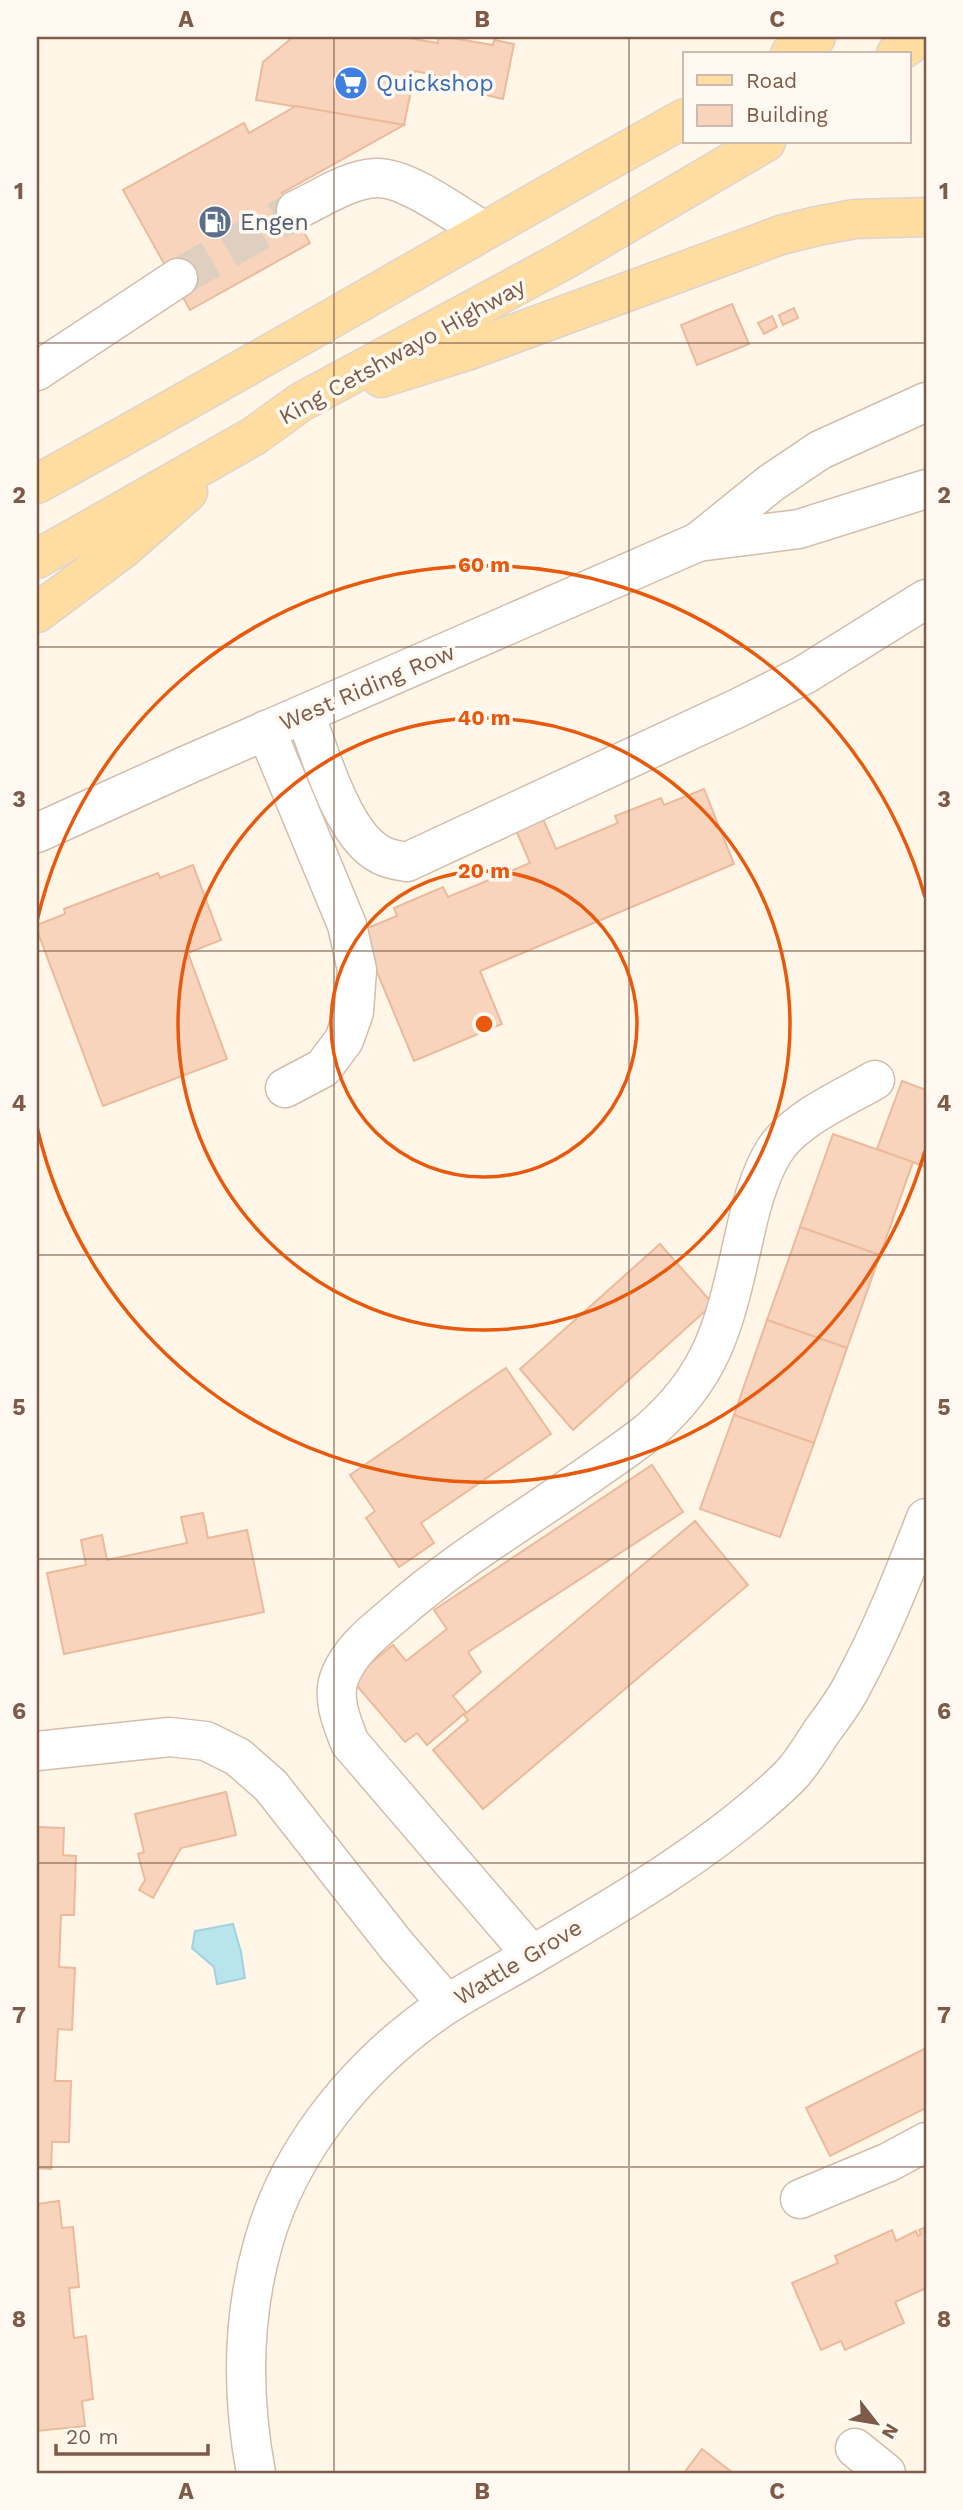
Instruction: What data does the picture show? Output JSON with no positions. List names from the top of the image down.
{
  "streets": {
    "main road": ["King Cetshwayo Highway"],
    "street": ["West Riding Row", "Wattle Grove"]
  },
  "places": {
    "supermarket": ["Quickshop"],
    "fuel station": ["Engen"]
  },
  "legend": ["Road", "Building"],
  "scale_bar": "20 m",
  "north": "bottom right",
  "grid": {
    "columns": ["A", "B", "C"],
    "rows": [
      "1",
      "2",
      "3",
      "4",
      "5",
      "6",
      "7",
      "8"
    ]
  },
  "rings": ["60 m", "40 m", "20 m"]
}
